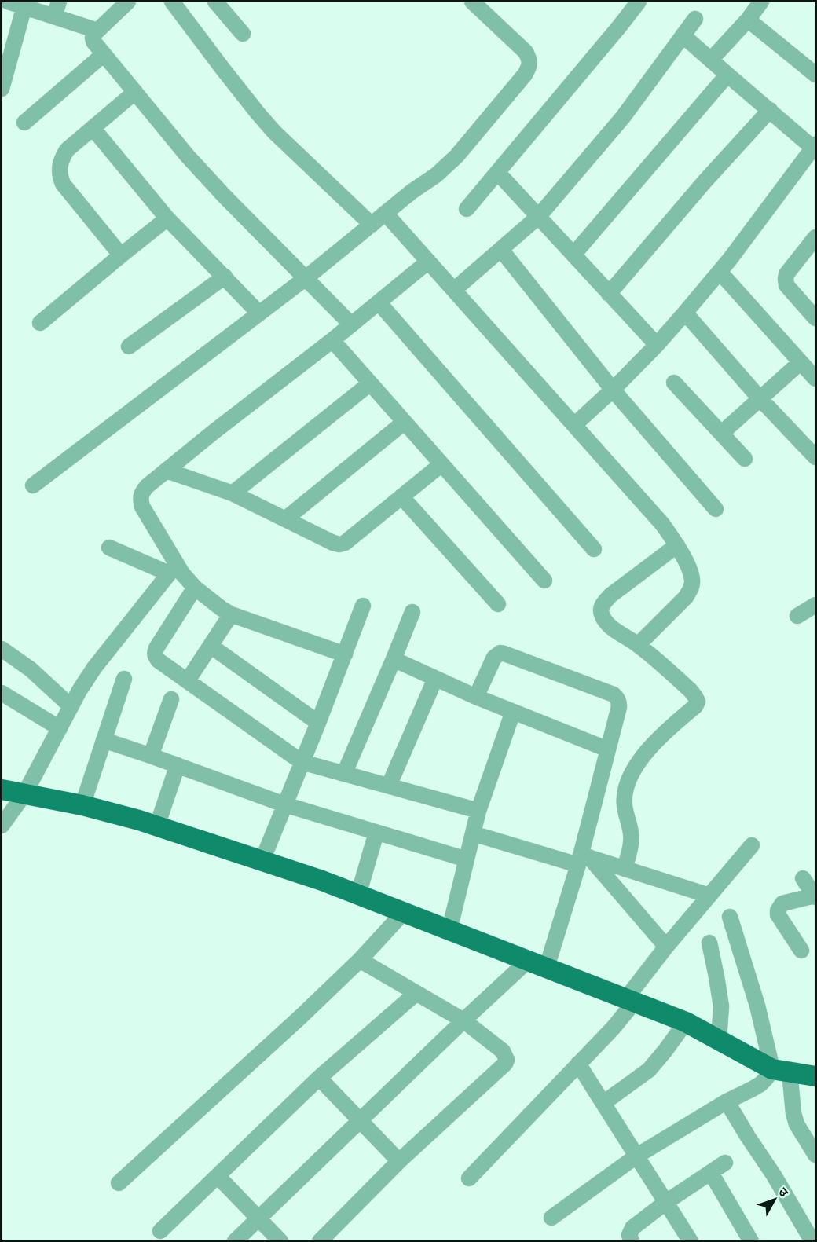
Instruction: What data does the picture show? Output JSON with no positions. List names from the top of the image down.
{
  "north": "top right"
}
